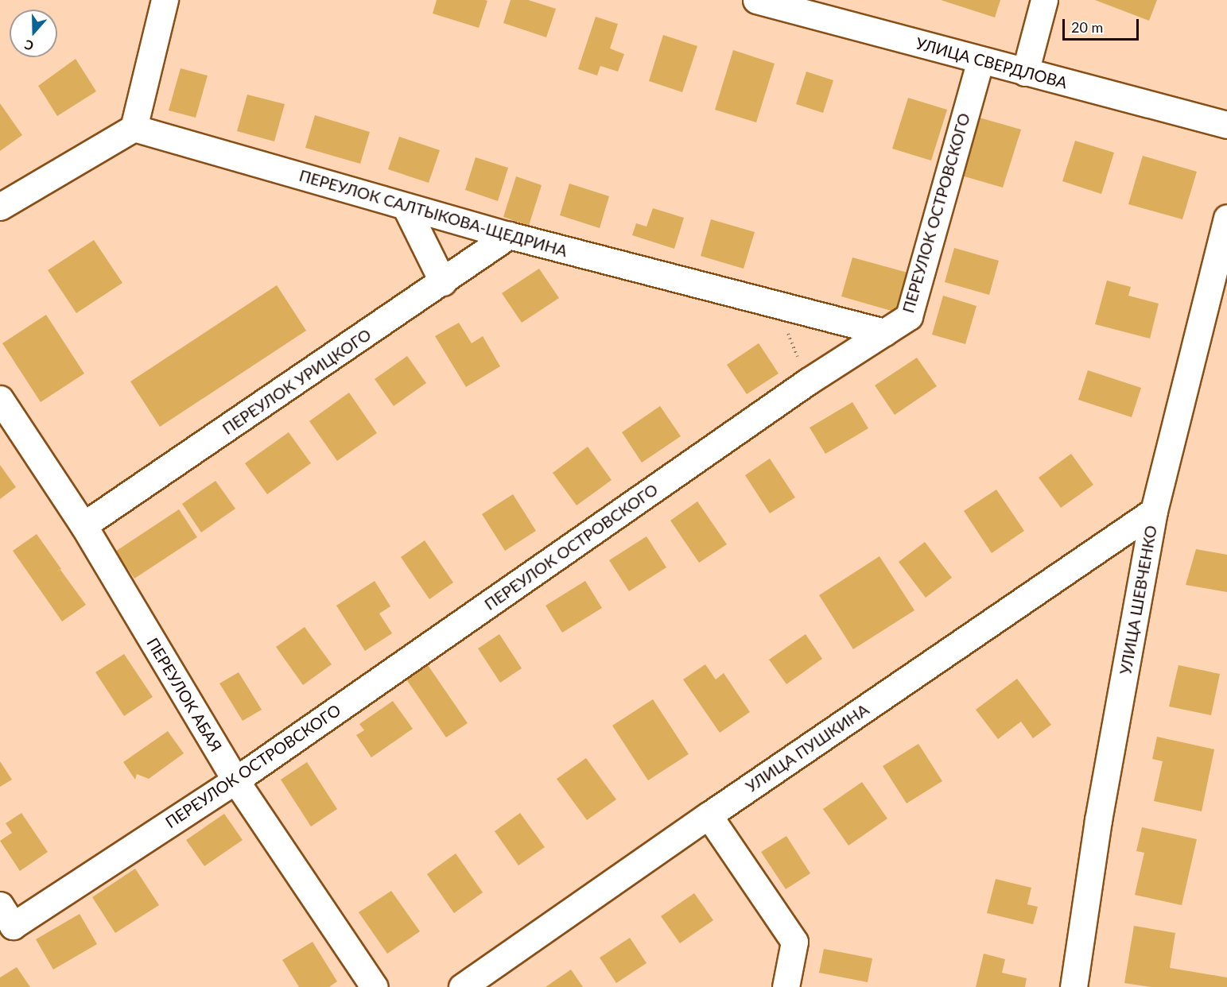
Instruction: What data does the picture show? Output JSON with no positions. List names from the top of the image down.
{
  "streets": {
    "lane": [
      "УЛИЦА СВЕРДЛОВА",
      "ПЕРЕУЛОК САЛТЫКОВА-ЩЕДРИНА",
      "ПЕРЕУЛОК ОСТРОВСКОГО",
      "ПЕРЕУЛОК УРИЦКОГО",
      "УЛИЦА ШЕВЧЕНКО",
      "ПЕРЕУЛОК АБАЯ",
      "УЛИЦА ПУШКИНА"
    ]
  },
  "crossings": [
    ["УЛИЦА СВЕРДЛОВА", "ПЕРЕУЛОК ОСТРОВСКОГО"],
    ["ПЕРЕУЛОК САЛТЫКОВА-ЩЕДРИНА", "ПЕРЕУЛОК ОСТРОВСКОГО"],
    ["ПЕРЕУЛОК САЛТЫКОВА-ЩЕДРИНА", "ПЕРЕУЛОК УРИЦКОГО"],
    ["ПЕРЕУЛОК ОСТРОВСКОГО", "ПЕРЕУЛОК АБАЯ"],
    ["ПЕРЕУЛОК УРИЦКОГО", "ПЕРЕУЛОК АБАЯ"],
    ["УЛИЦА ШЕВЧЕНКО", "УЛИЦА ПУШКИНА"]
  ],
  "scale_bar": "20 m",
  "north": "bottom"
}
